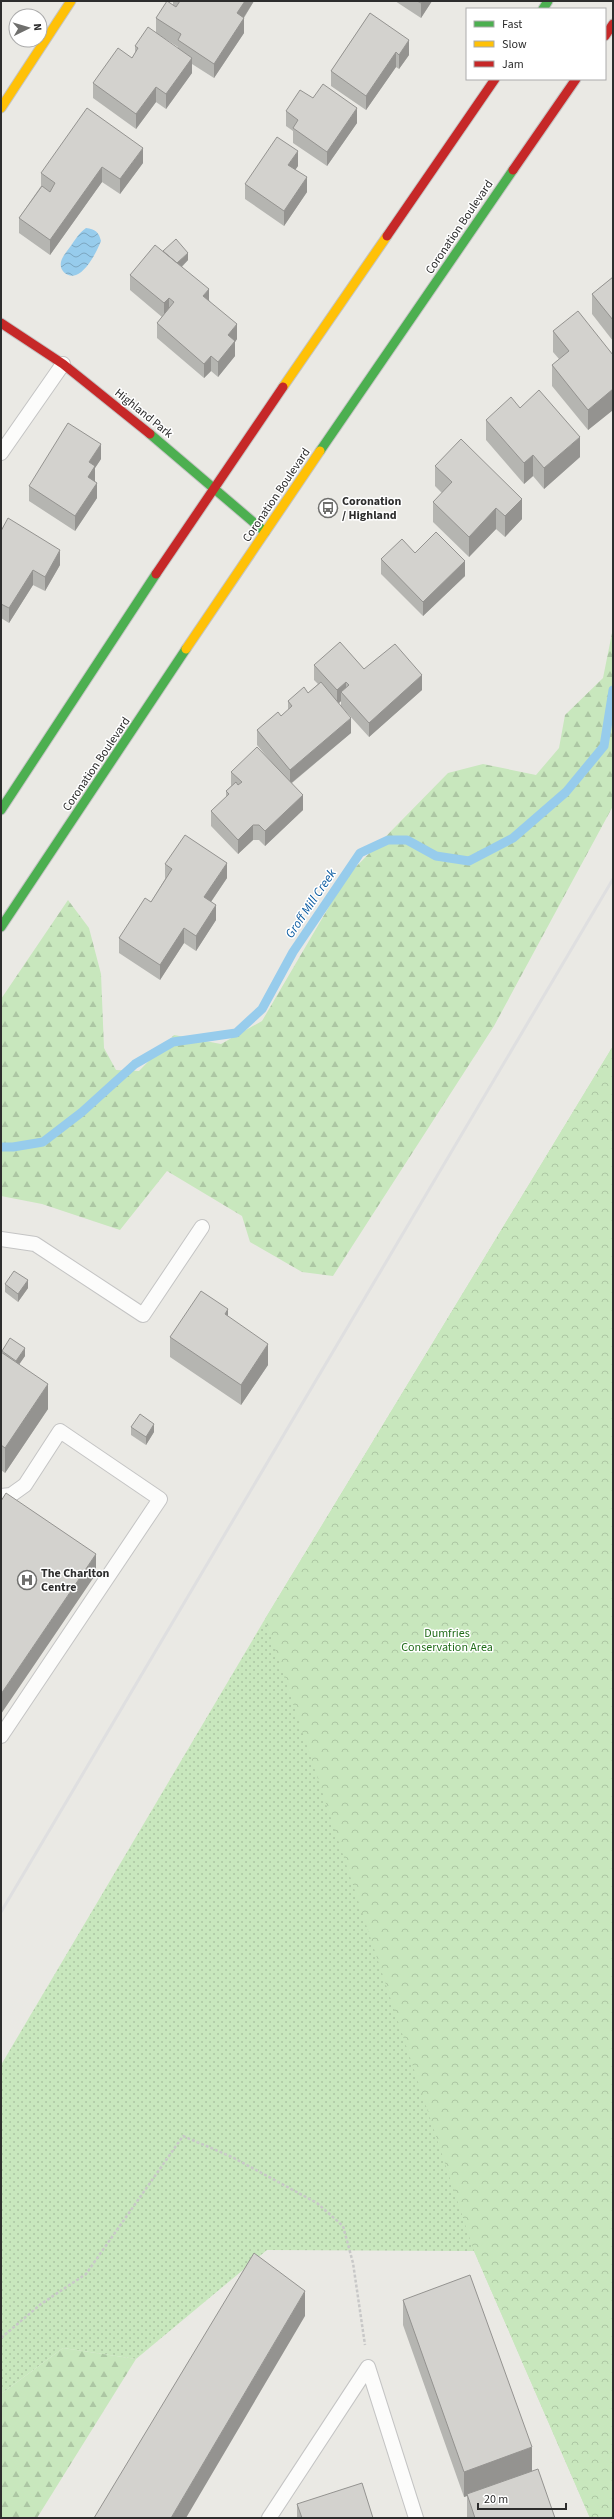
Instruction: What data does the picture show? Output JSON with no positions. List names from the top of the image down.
{
  "streets": {
    "main road": ["Coronation Boulevard", "Highland Park"]
  },
  "crossings": [
    ["Coronation Boulevard", "Highland Park"]
  ],
  "water": ["Groff Mill Creek"],
  "parks": ["Dumfries Conservation Area"],
  "places": {
    "bus stop": ["Coronation / Highland"],
    "hospital": ["The Charlton Centre"]
  },
  "legend": ["Fast", "Slow", "Jam"],
  "scale_bar": "20 m",
  "north": "right"
}
